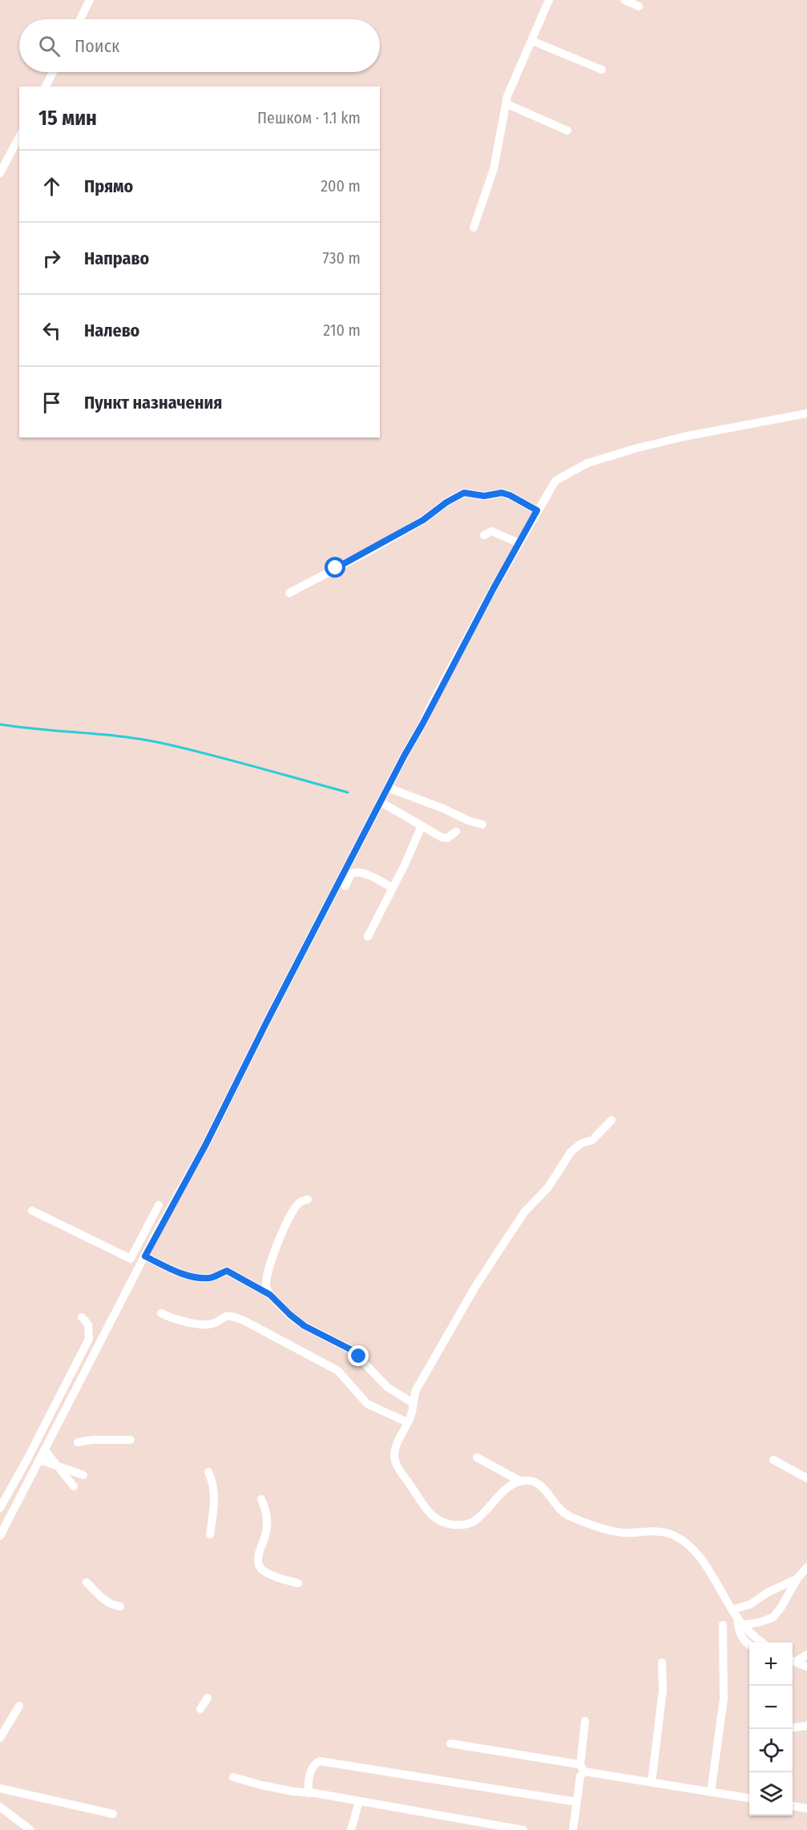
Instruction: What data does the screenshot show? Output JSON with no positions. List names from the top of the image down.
{
  "page": {
    "search": "Поиск",
    "heading": ["15 мин", "Пешком · 1.1 km"],
    "list": [
      ["Прямо", "200 m"],
      ["Направо", "730 m"],
      ["Налево", "210 m"],
      "Пункт назначения"
    ],
    "map_buttons": ["+", "−"]
  }
}
